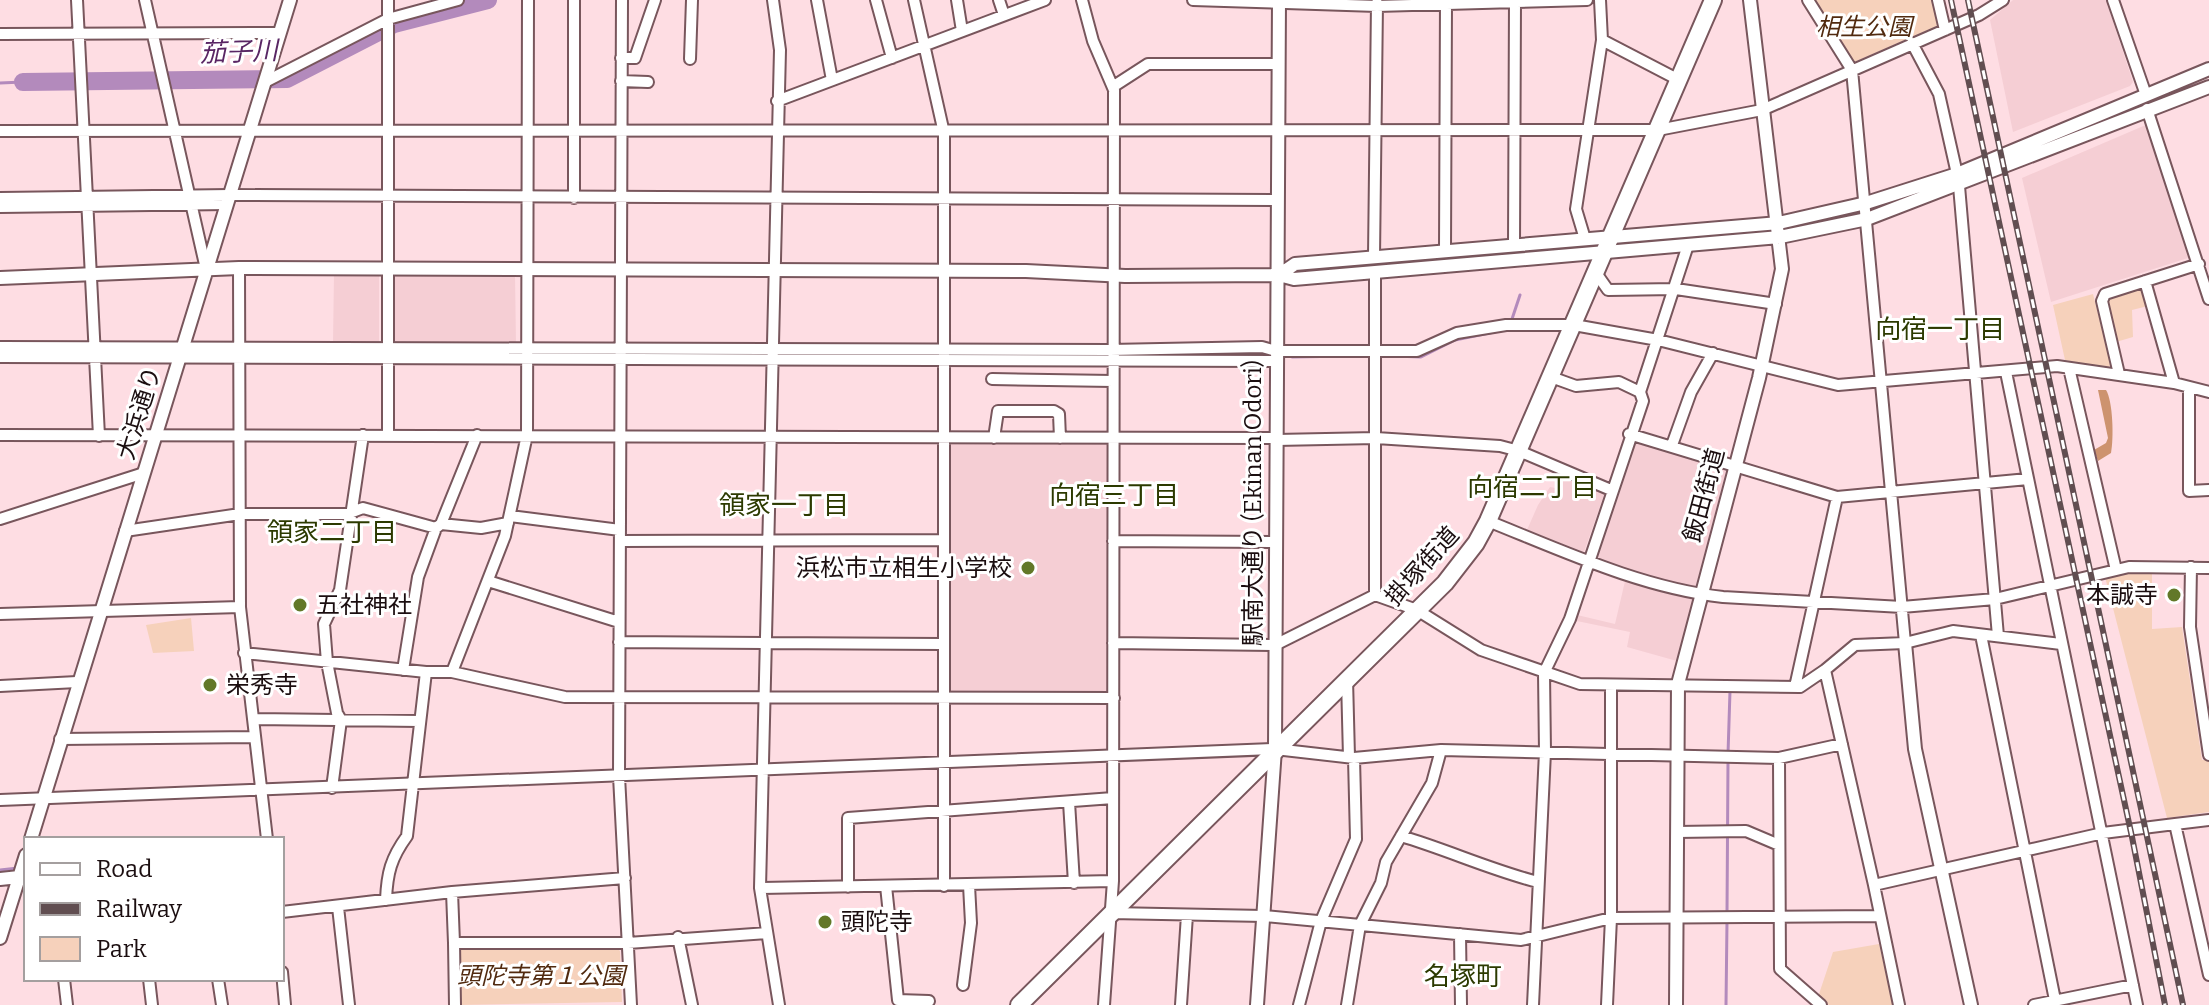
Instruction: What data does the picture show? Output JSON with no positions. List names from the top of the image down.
{
  "streets": {
    "highway": ["掛塚街道"],
    "street": ["大浜通り", "飯田街道", "駅南大通り (Ekinan Odori)"]
  },
  "crossings": [
    ["駅南大通り (Ekinan Odori)", "掛塚街道"]
  ],
  "districts": [
    "向宿一丁目",
    "向宿二丁目",
    "向宿三丁目",
    "領家一丁目",
    "領家二丁目",
    "名塚町"
  ],
  "water": ["茄子川"],
  "parks": ["相生公園", "頭陀寺第１公園"],
  "places": [
    "浜松市立相生小学校",
    "本誠寺",
    "五社神社",
    "栄秀寺",
    "頭陀寺"
  ],
  "legend": ["Road", "Railway", "Park"]
}
